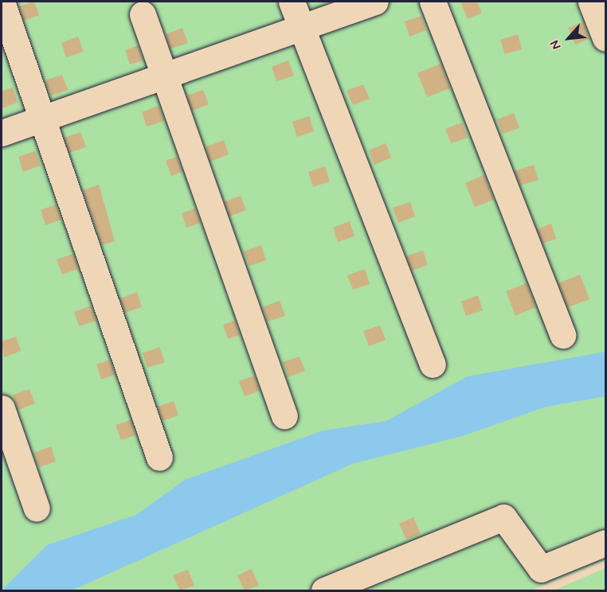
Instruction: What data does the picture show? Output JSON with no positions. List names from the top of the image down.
{
  "north": "bottom left"
}
